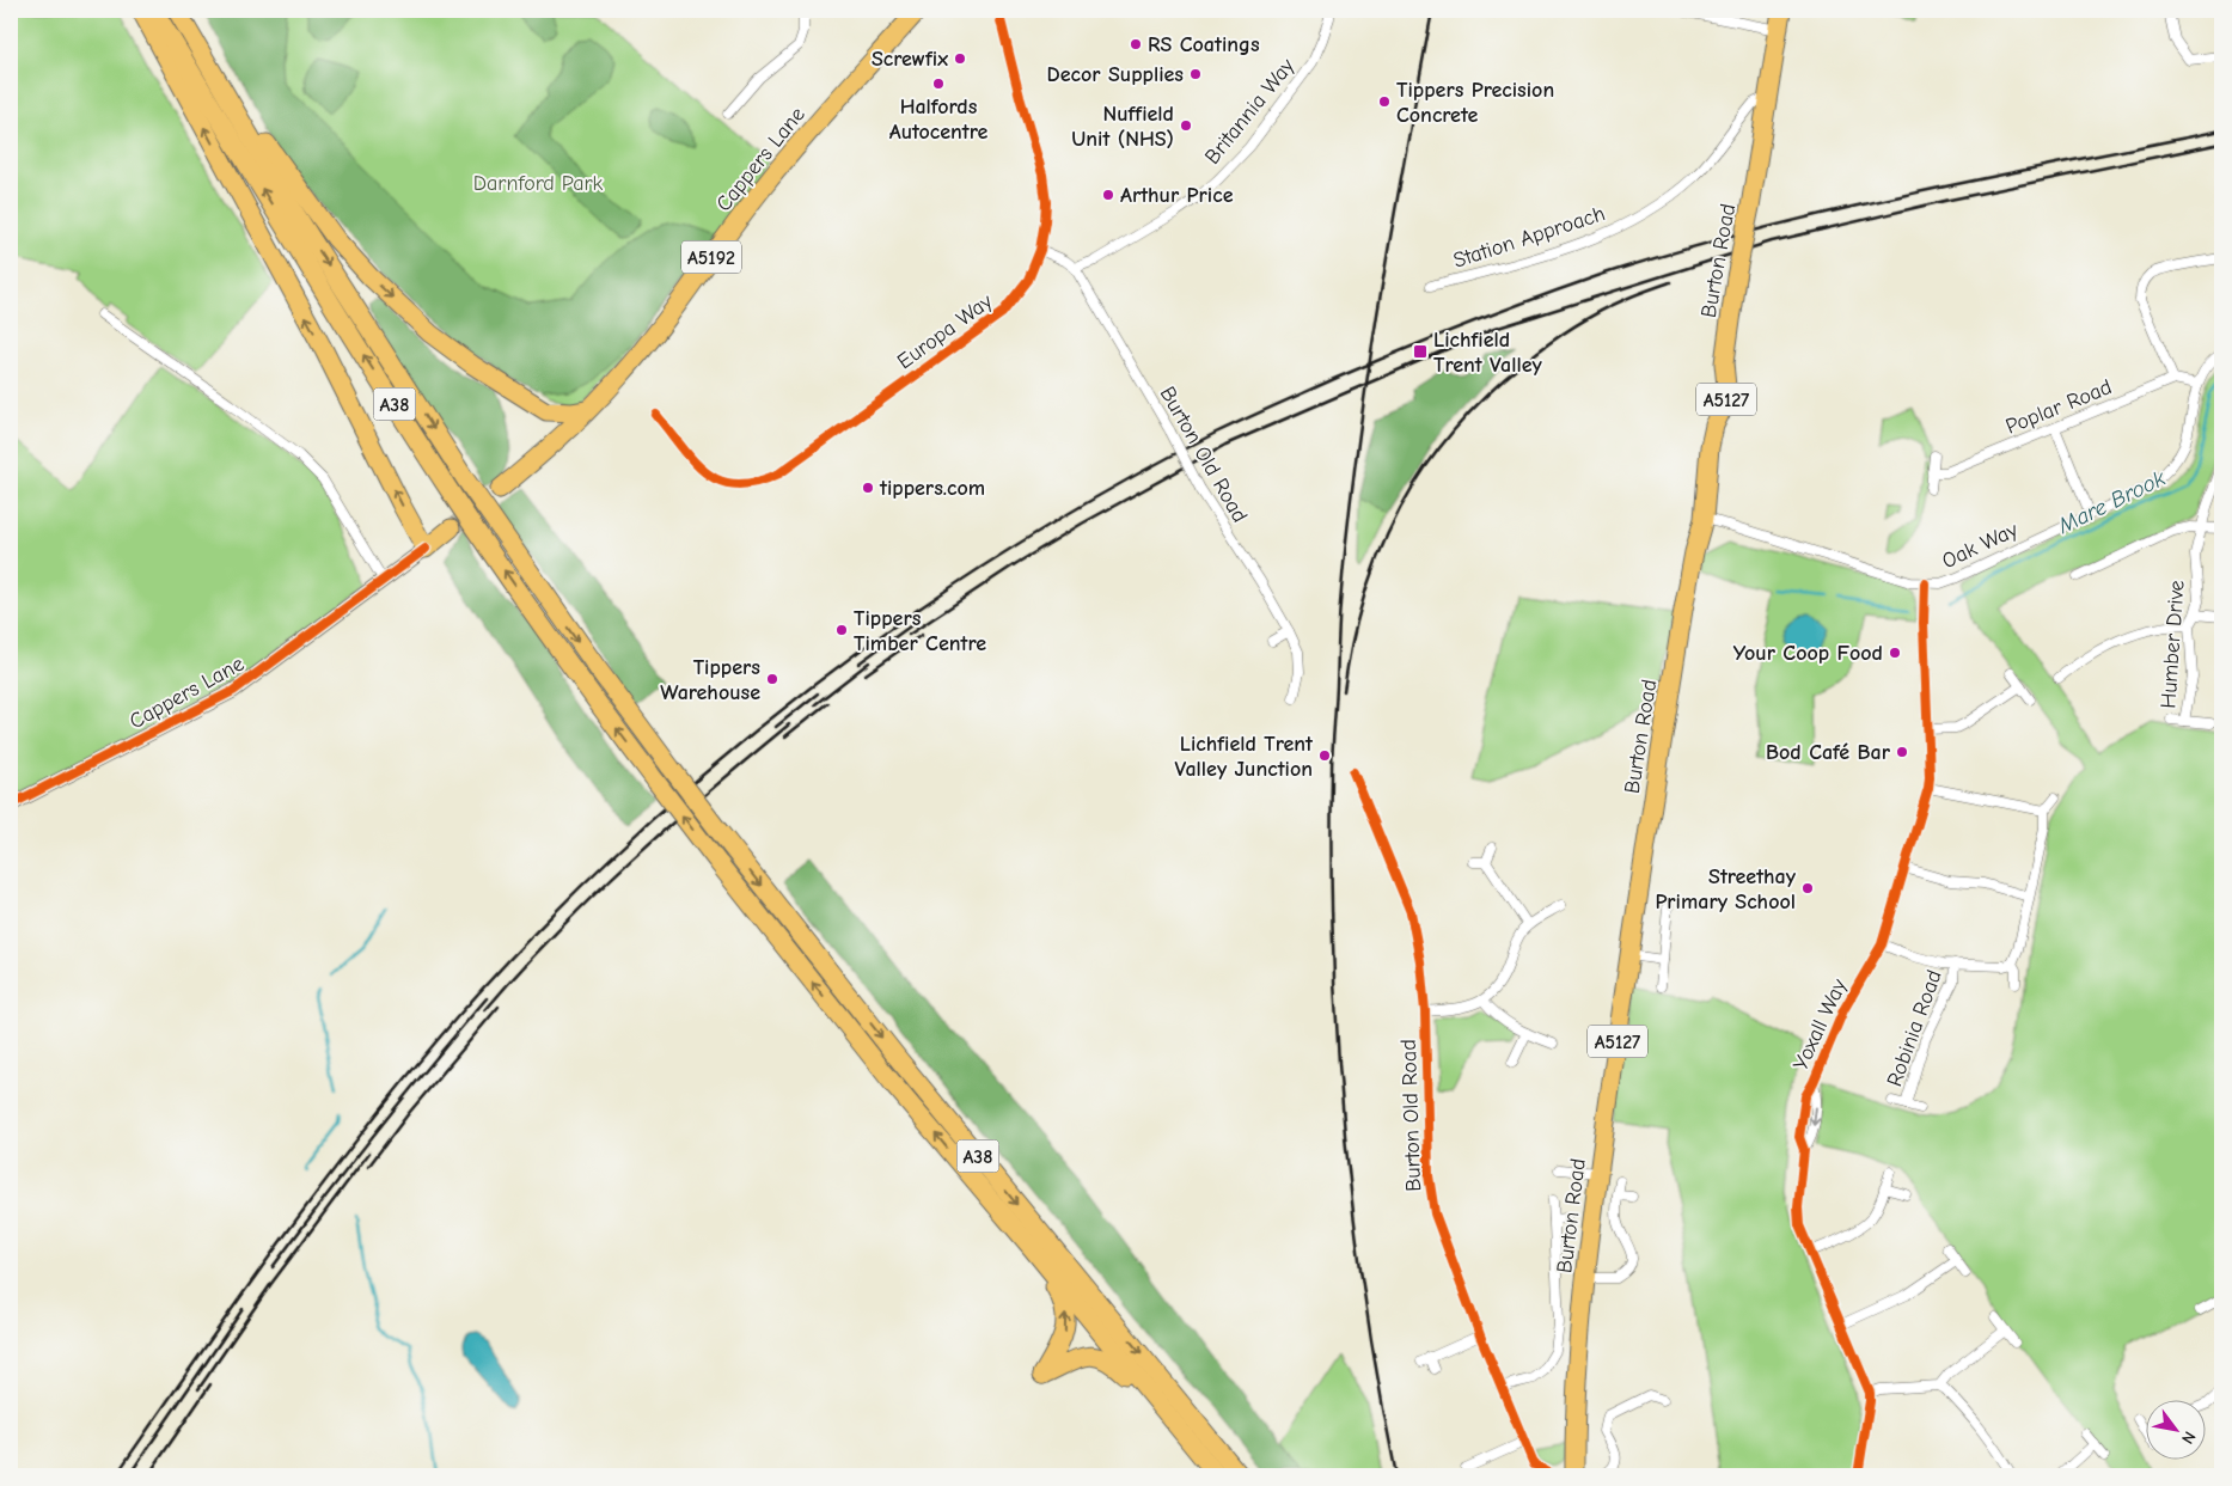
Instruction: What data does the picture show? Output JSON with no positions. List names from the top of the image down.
{
  "streets": {
    "highway": [
      "Cappers Lane",
      "A5192",
      "Burton Road",
      "A5127",
      "A38"
    ],
    "street": [
      "Britannia Way",
      "Station Approach",
      "Europa Way",
      "Poplar Road",
      "Burton Old Road",
      "Oak Way",
      "Humber Drive",
      "Yoxall Way",
      "Robinia Road"
    ]
  },
  "crossings": [
    ["Britannia Way", "Burton Old Road"],
    ["Station Approach", "Burton Road"],
    ["Burton Road", "Oak Way"],
    ["Oak Way", "Yoxall Way"]
  ],
  "water": ["Mare Brook"],
  "parks": ["Darnford Park"],
  "places": {
    "other": [
      "RS Coatings",
      "Screwfix",
      "Decor Supplies",
      "Halfords Autocentre",
      "Tippers Precision Concrete",
      "Nuffield Unit (NHS)",
      "Arthur Price",
      "tippers.com",
      "Tippers Timber Centre",
      "Your Coop Food",
      "Tippers Warehouse",
      "Bod Café Bar",
      "Lichfield Trent Valley Junction",
      "Streethay Primary School"
    ],
    "transit": ["Lichfield Trent Valley"]
  },
  "north": "bottom right"
}
